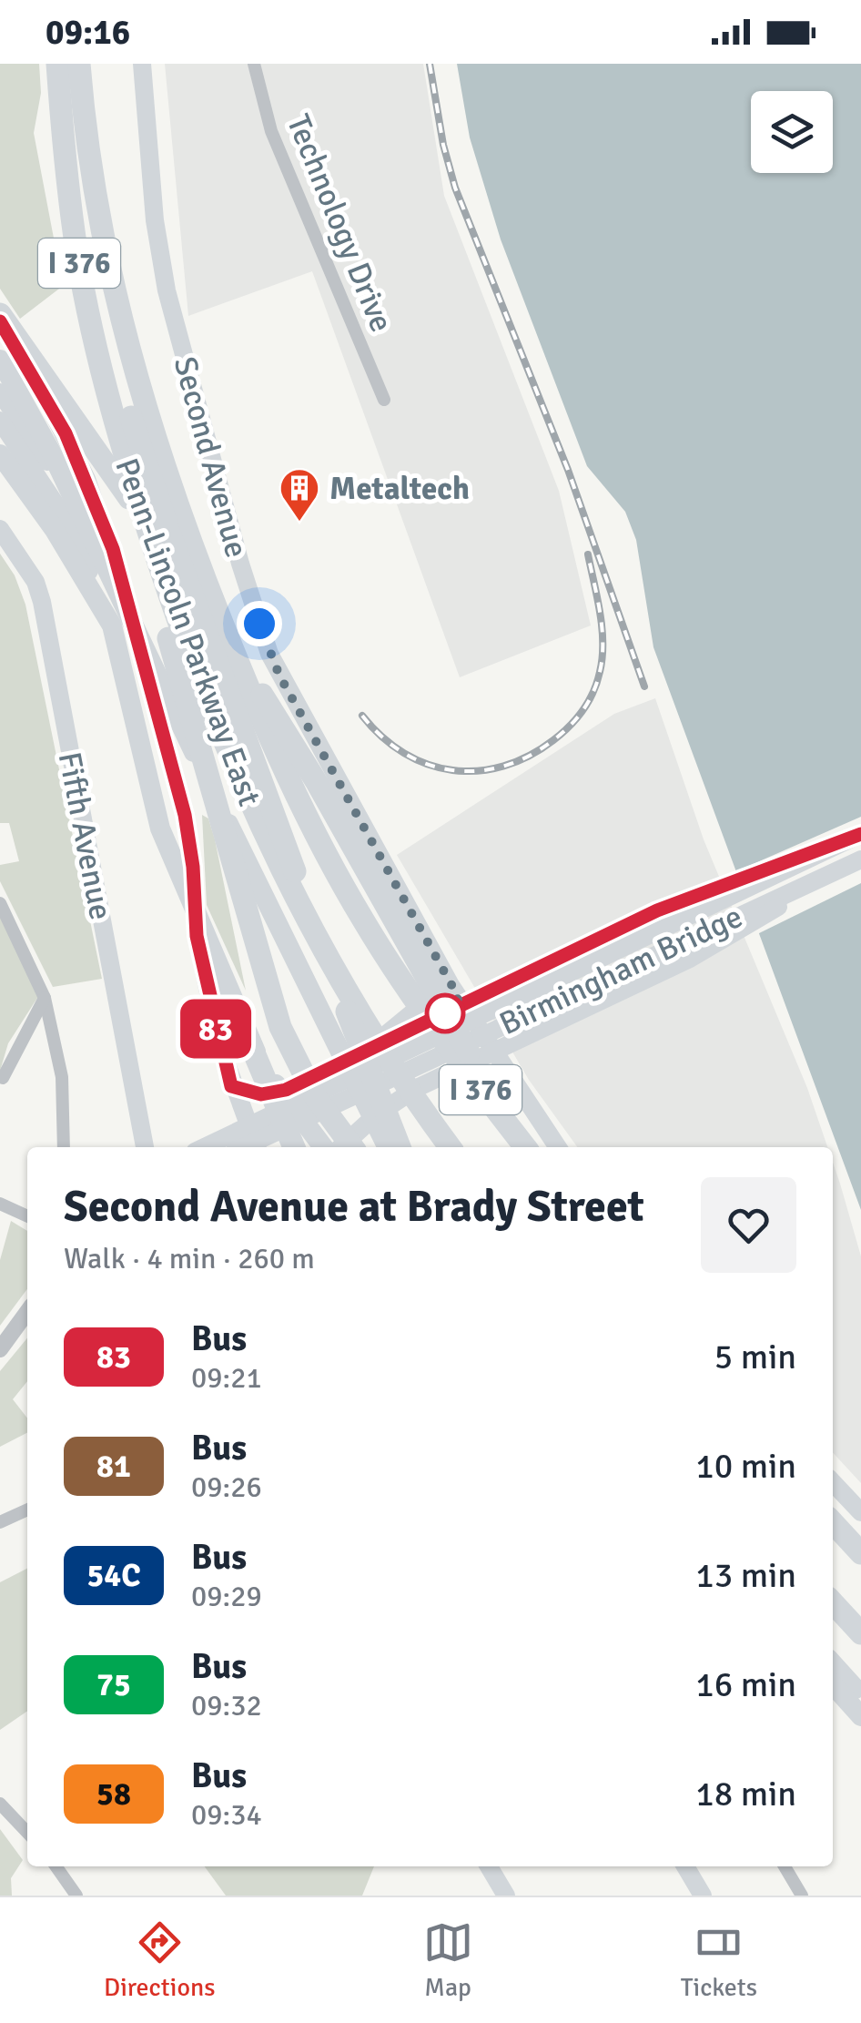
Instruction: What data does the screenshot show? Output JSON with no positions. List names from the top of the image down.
{
  "streets": {
    "highway": ["I 376", "Penn-Lincoln Parkway East"],
    "main road": ["Second Avenue", "Fifth Avenue", "Birmingham Bridge"],
    "street": ["Technology Drive"]
  },
  "places": {
    "building": ["Metaltech"]
  },
  "lines": ["bus line 83"],
  "page": {
    "status": "09:16",
    "on_map": "83",
    "heading": ["Second Avenue at Brady Street", "Walk · 4 min · 260 m"],
    "list": [
      {
        "mark": "83",
        "name": "Bus",
        "note": "09:21",
        "value": "5 min"
      },
      {
        "mark": "81",
        "name": "Bus",
        "note": "09:26",
        "value": "10 min"
      },
      {
        "mark": "54C",
        "name": "Bus",
        "note": "09:29",
        "value": "13 min"
      },
      {
        "mark": "75",
        "name": "Bus",
        "note": "09:32",
        "value": "16 min"
      },
      {
        "mark": "58",
        "name": "Bus",
        "note": "09:34",
        "value": "18 min"
      }
    ],
    "tabs": ["Directions", "Map", "Tickets"]
  }
}
